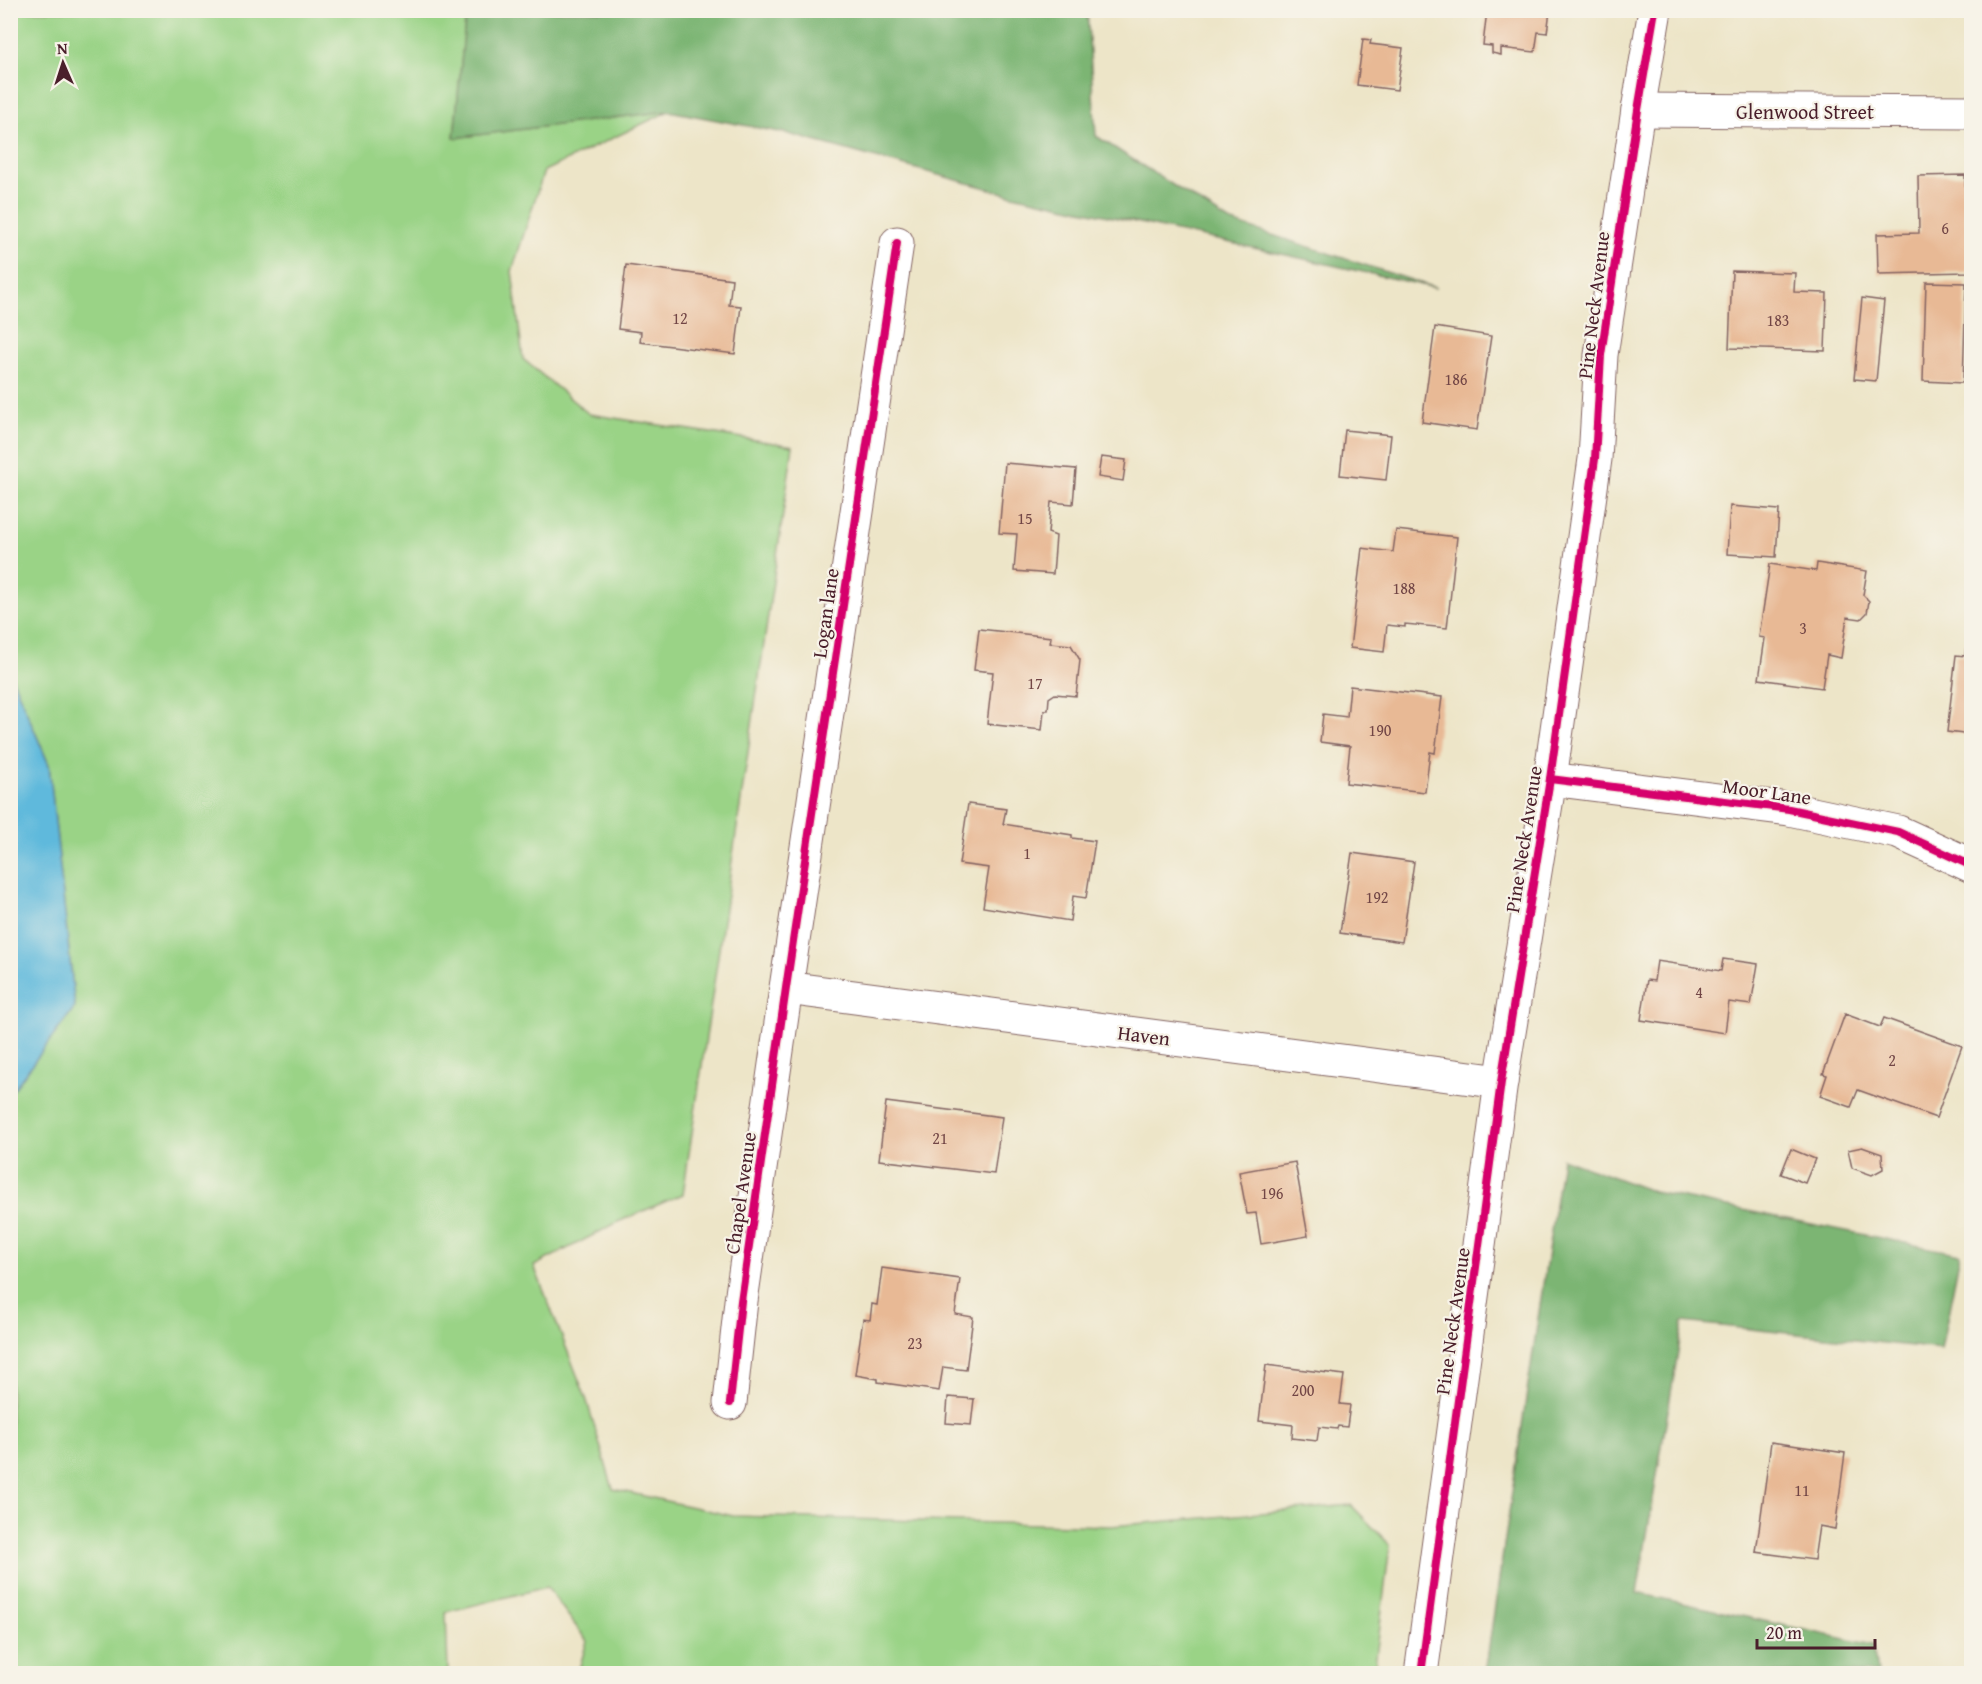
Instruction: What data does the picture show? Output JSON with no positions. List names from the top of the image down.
{
  "streets": {
    "street": [
      "Glenwood Street",
      "Pine Neck Avenue",
      "Logan lane",
      "Moor Lane",
      "Haven",
      "Chapel Avenue"
    ]
  },
  "crossings": [
    ["Glenwood Street", "Pine Neck Avenue"],
    ["Pine Neck Avenue", "Moor Lane"],
    ["Pine Neck Avenue", "Haven"],
    ["Logan lane", "Haven"],
    ["Logan lane", "Chapel Avenue"],
    ["Haven", "Chapel Avenue"]
  ],
  "house_numbers": [
    "6",
    "12",
    "183",
    "186",
    "15",
    "188",
    "3",
    "17",
    "190",
    "1",
    "192",
    "4",
    "2",
    "21",
    "196",
    "23",
    "200",
    "11"
  ],
  "scale_bar": "20 m",
  "north": "top"
}
